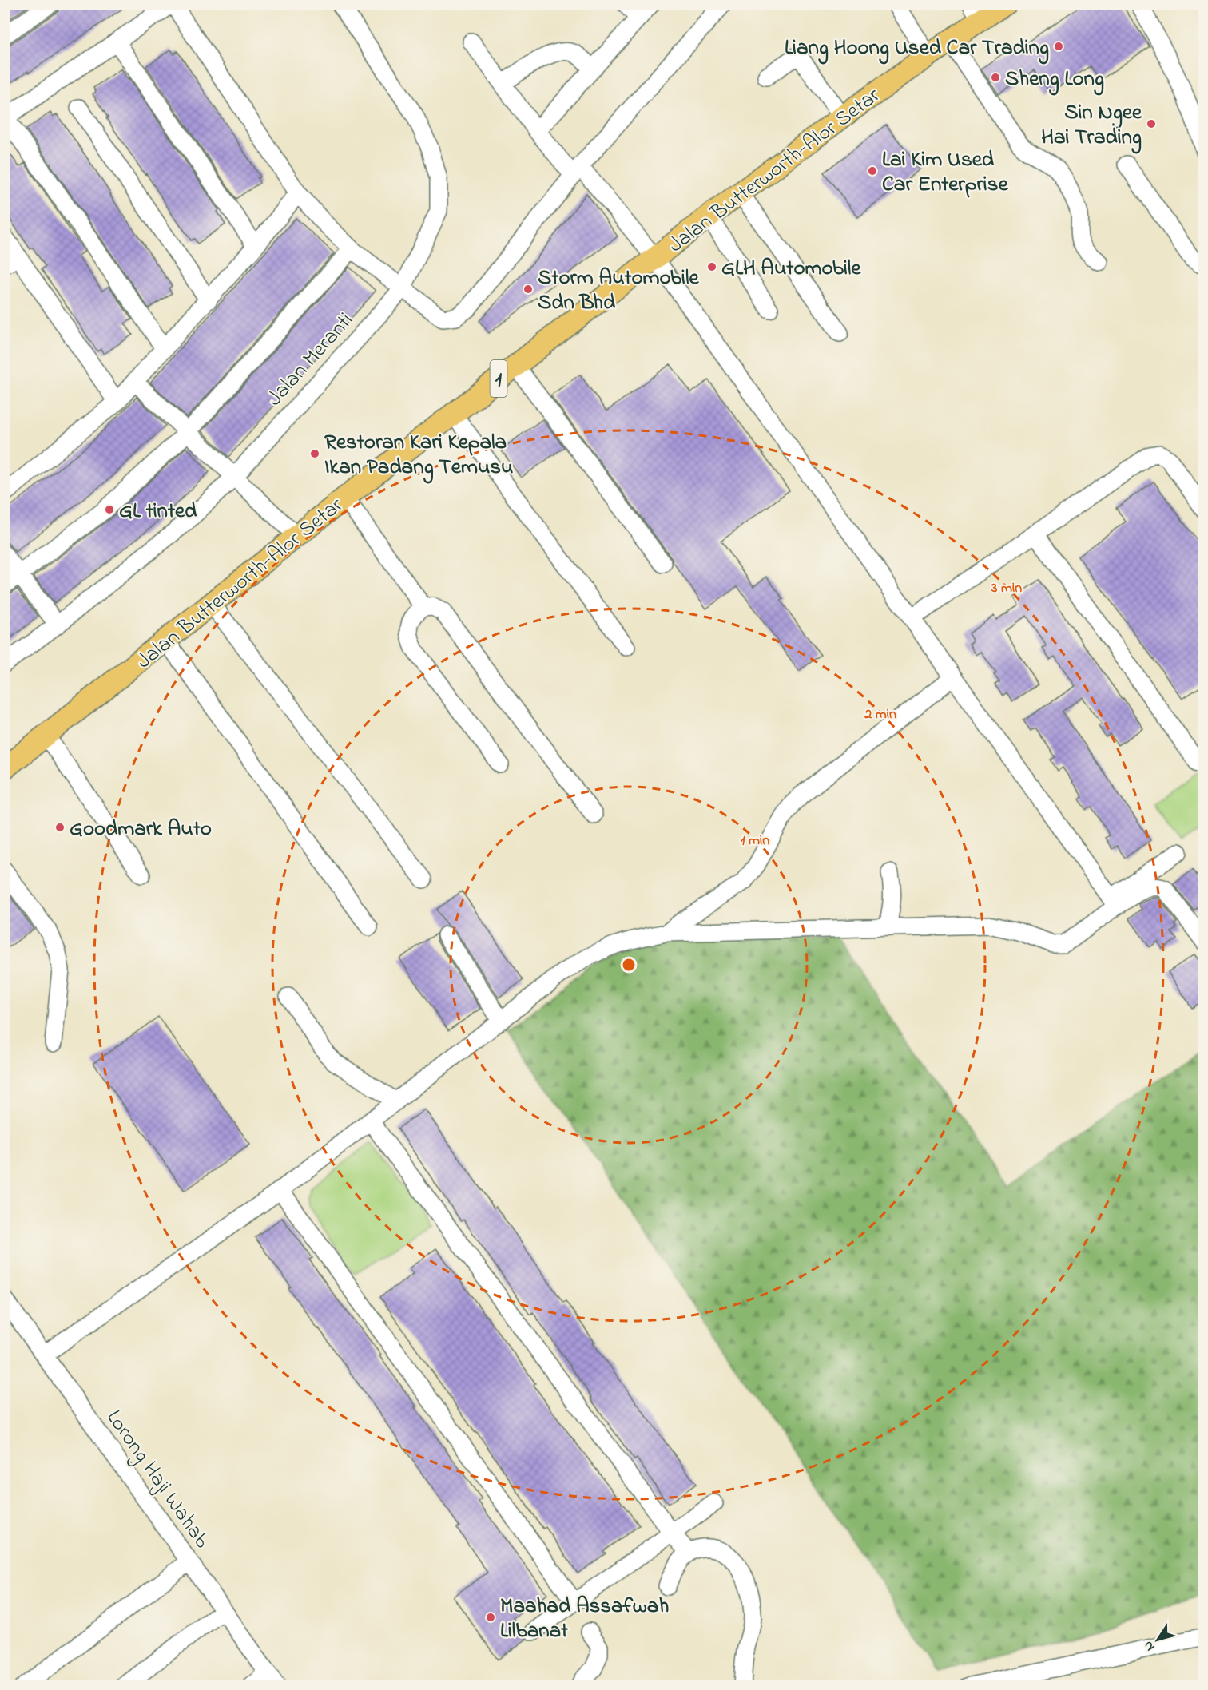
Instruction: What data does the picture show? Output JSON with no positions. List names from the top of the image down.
{
  "streets": {
    "main road": ["Jalan Butterworth-Alor Setar", "1"],
    "street": ["Jalan Meranti", "Lorong Haji Wahab"]
  },
  "places": [
    "Liang Hoong Used Car Trading",
    "Sheng Long",
    "Sin Ngee Hai Trading",
    "Lai Kim Used Car Enterprise",
    "GLH Automobile",
    "Storm Automobile Sdn Bhd",
    "Restoran Kari Kepala Ikan Padang Temusu",
    "GL tinted",
    "Goodmark Auto",
    "Maahad Assafwah Lilbanat"
  ],
  "north": "bottom left",
  "rings": ["3 min", "2 min", "1 min"]
}
